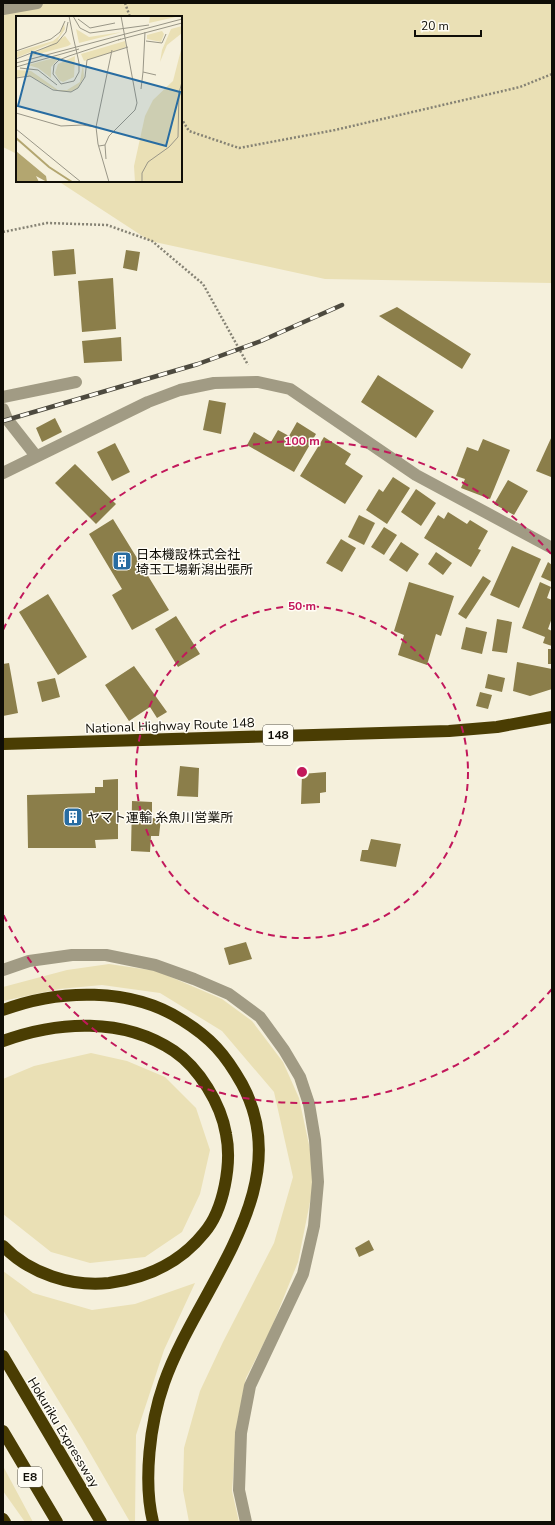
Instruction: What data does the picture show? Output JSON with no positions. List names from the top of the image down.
{
  "streets": {
    "highway": [
      "National Highway Route 148",
      "148",
      "Hokuriku Expressway",
      "E8"
    ]
  },
  "places": {
    "building": ["日本機設株式会社 埼玉工場新潟出張所", "ヤマト運輸 糸魚川営業所"]
  },
  "scale_bar": "20 m",
  "rings": ["100 m", "50 m"]
}
